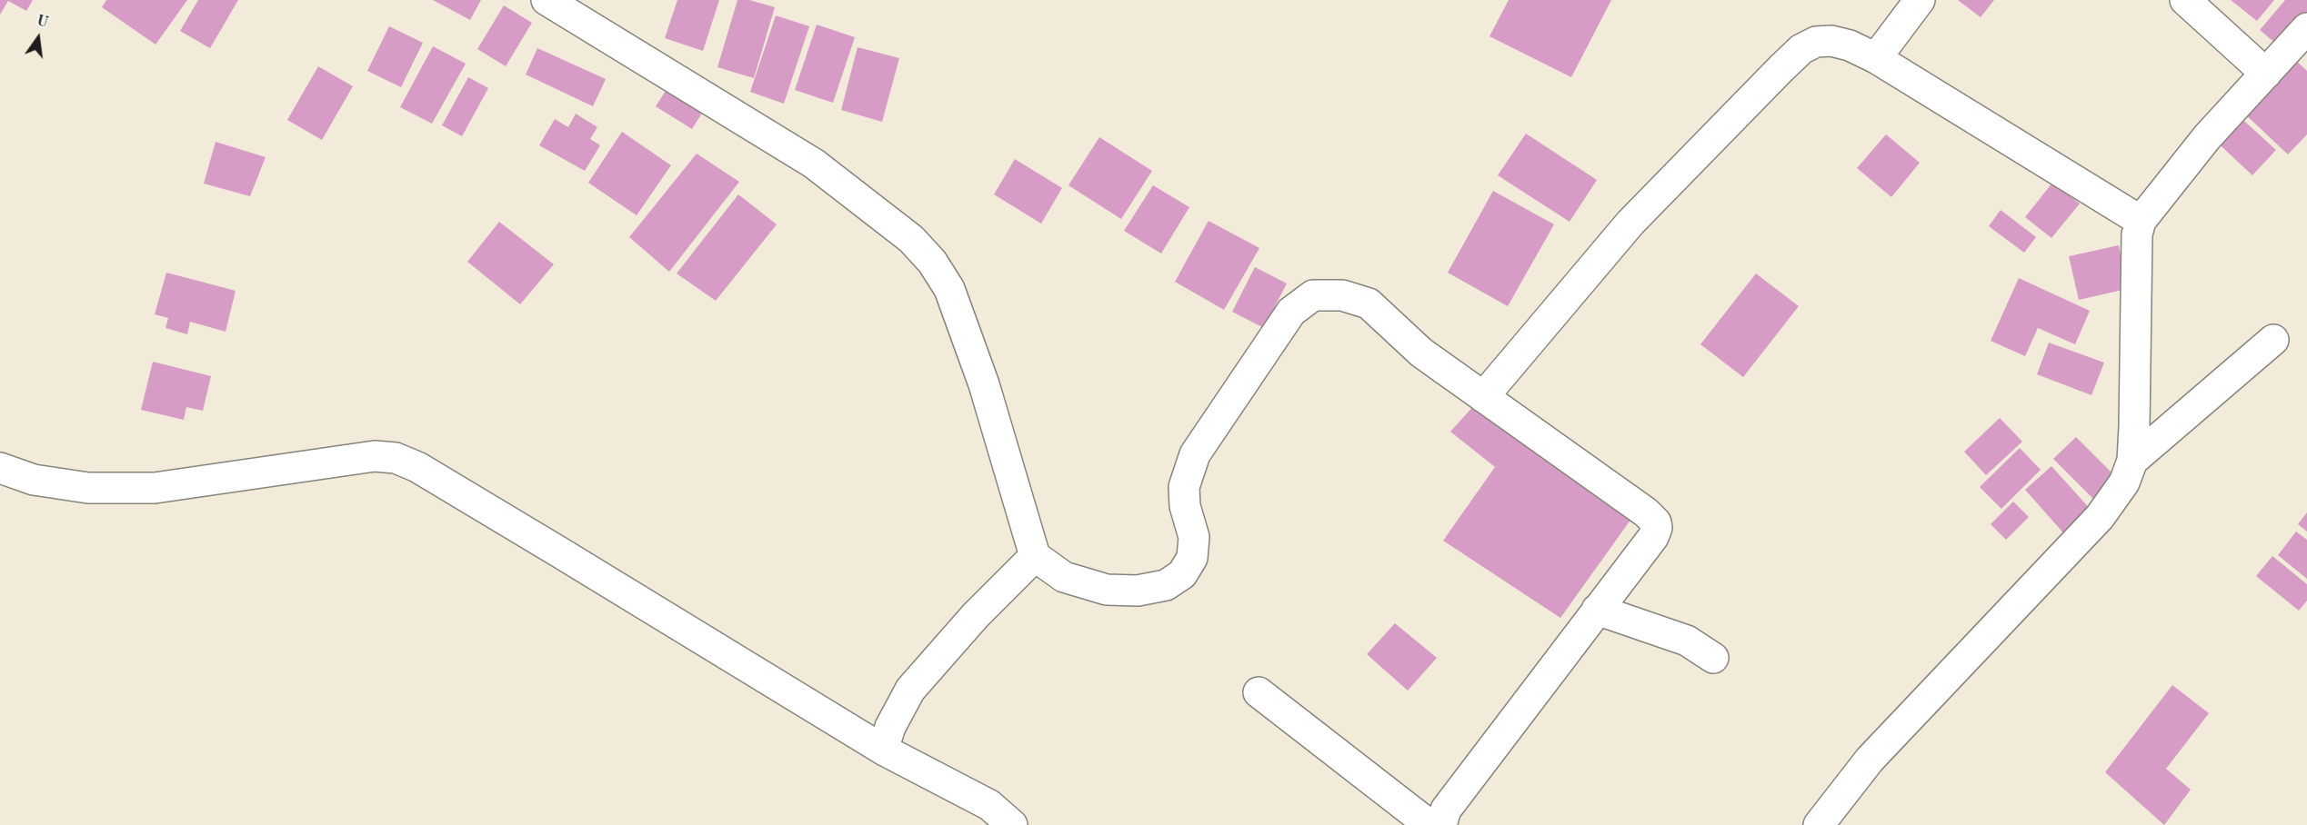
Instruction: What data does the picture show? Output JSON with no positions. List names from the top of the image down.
{
  "north": "top"
}
